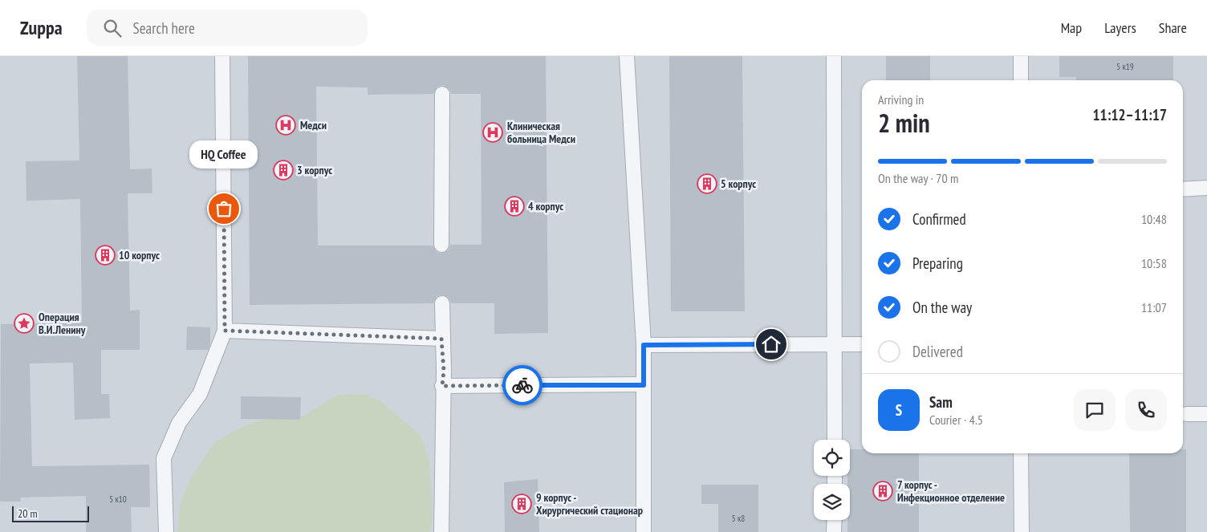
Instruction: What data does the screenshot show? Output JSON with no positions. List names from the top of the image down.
{
  "places": {
    "hospital": ["Медси", "Клиническая больница Медси"],
    "building": [
      "3 корпус",
      "5 корпус",
      "4 корпус",
      "10 корпус",
      "7 корпус - Инфекционное отделение",
      "9 корпус - Хирургический стационар"
    ],
    "other": ["HQ Coffee"],
    "place": ["Операция В.И.Ленину"]
  },
  "house_numbers": ["5 к19", "5 к10", "5 к8"],
  "scale_bar": "20 m",
  "page": {
    "header": "Zuppa",
    "search": "Search here",
    "nav": ["Map", "Layers", "Share"],
    "heading": ["2 min", "Arriving in", "11:12–11:17"],
    "panel": ["Sam", "Courier · 4.5"],
    "bubble": "HQ Coffee",
    "bar": "On the way · 70 m",
    "list": [
      ["Confirmed", "10:48"],
      ["Preparing", "10:58"],
      ["On the way", "11:07"],
      "Delivered"
    ],
    "round": "S",
    "scale": "20 m"
  }
}
